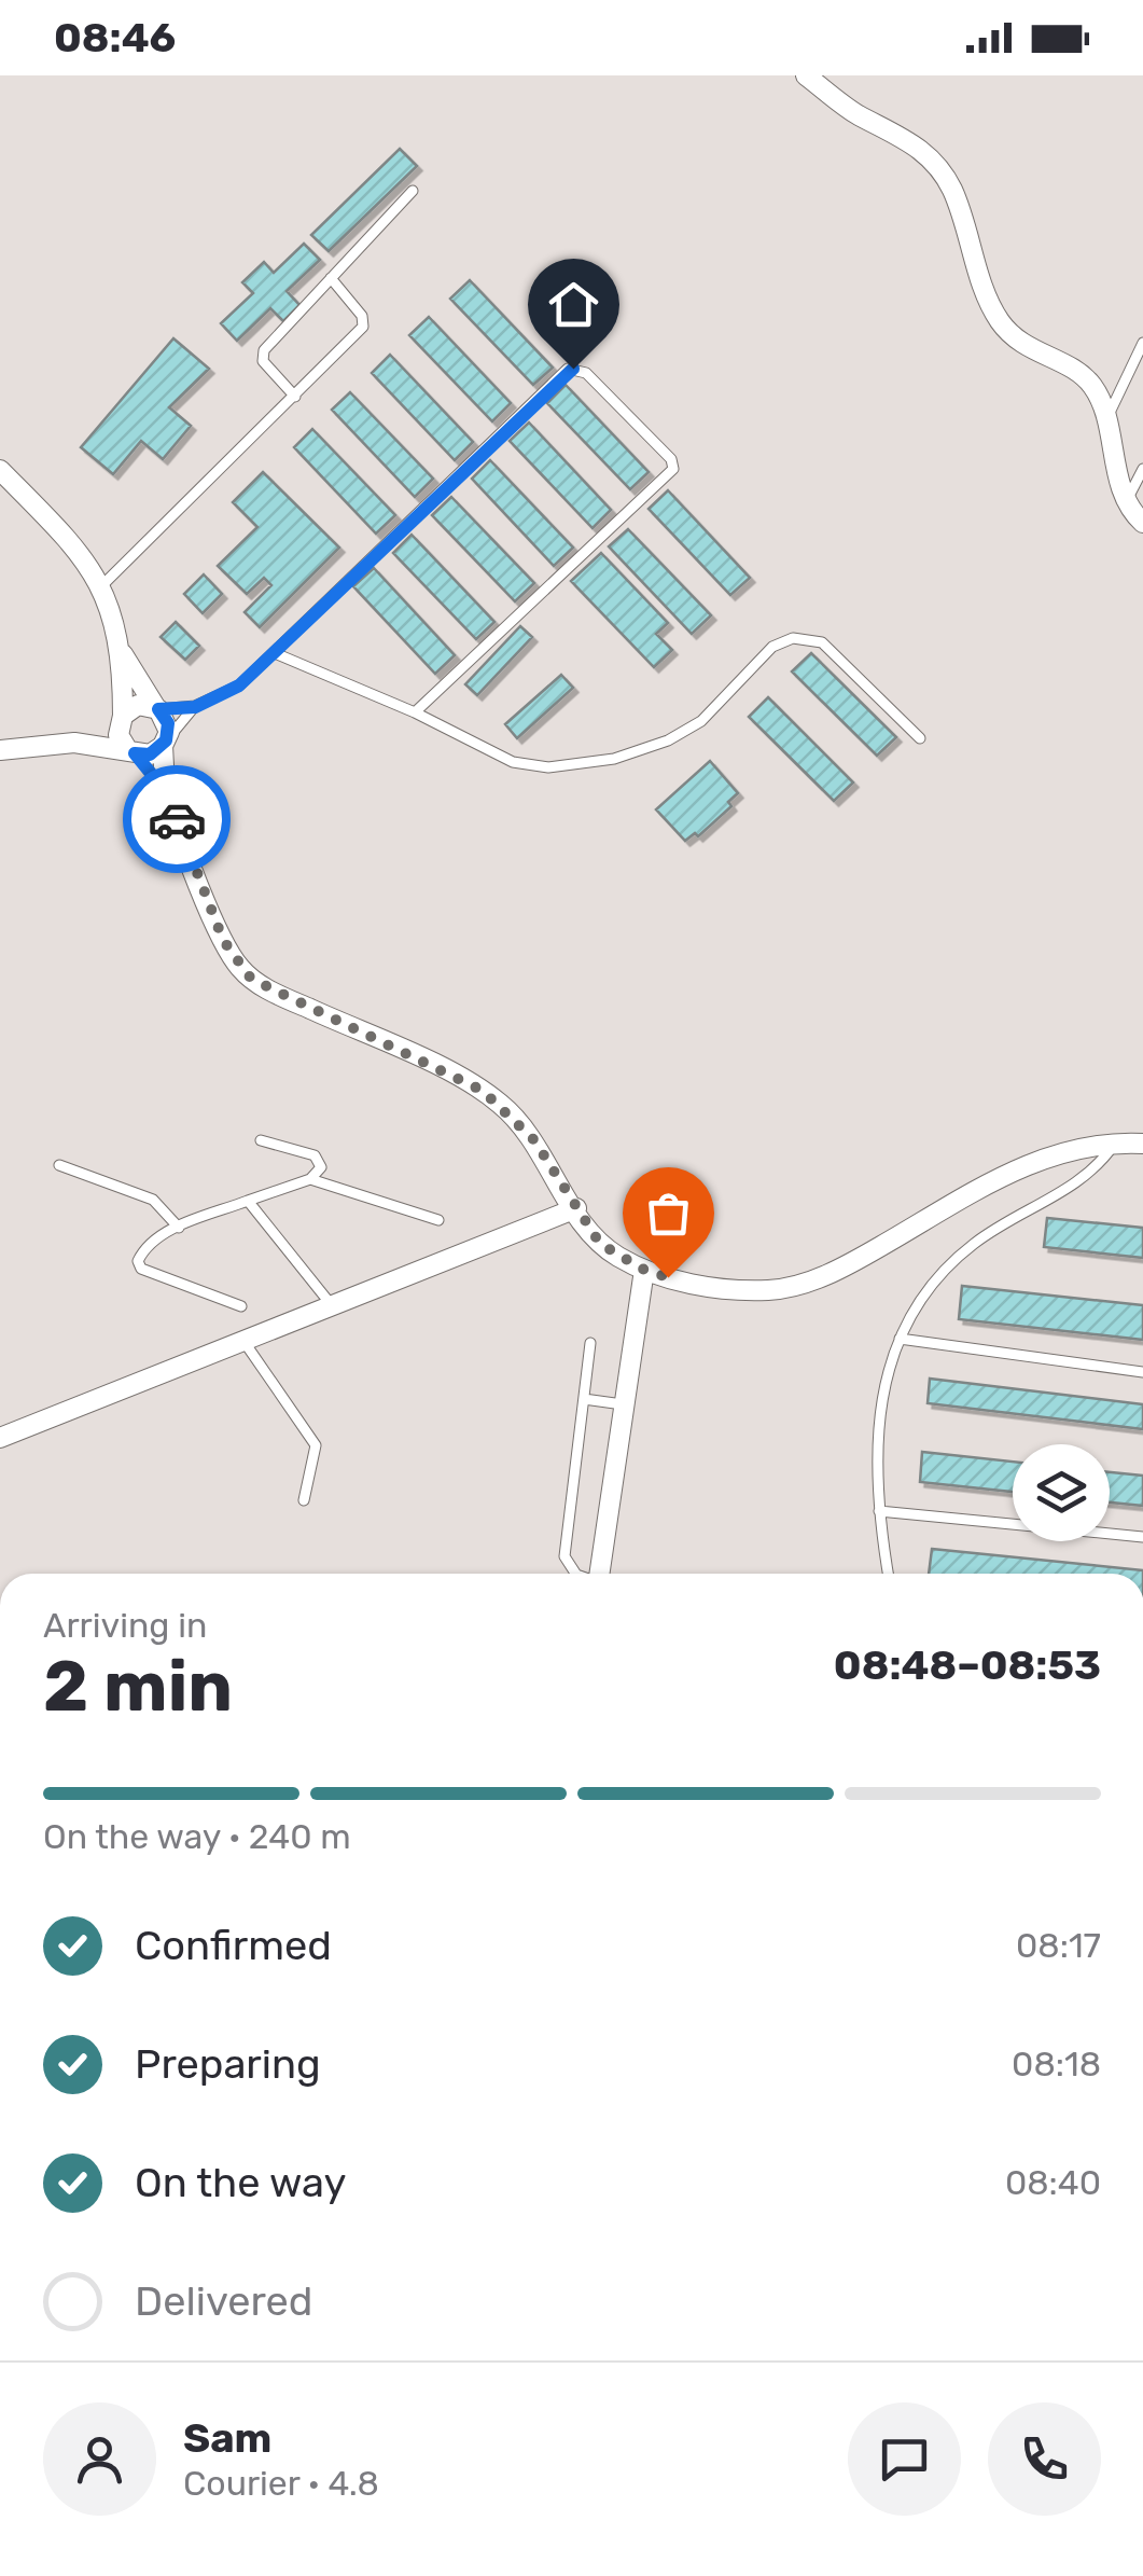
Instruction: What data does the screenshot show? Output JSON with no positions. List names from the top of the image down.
{
  "page": {
    "status": "08:46",
    "heading": ["2 min", "Arriving in", "08:48–08:53"],
    "panel": ["Sam", "Courier · 4.8"],
    "bar": "On the way · 240 m",
    "list": [
      ["Confirmed", "08:17"],
      ["Preparing", "08:18"],
      ["On the way", "08:40"],
      "Delivered"
    ]
  }
}
